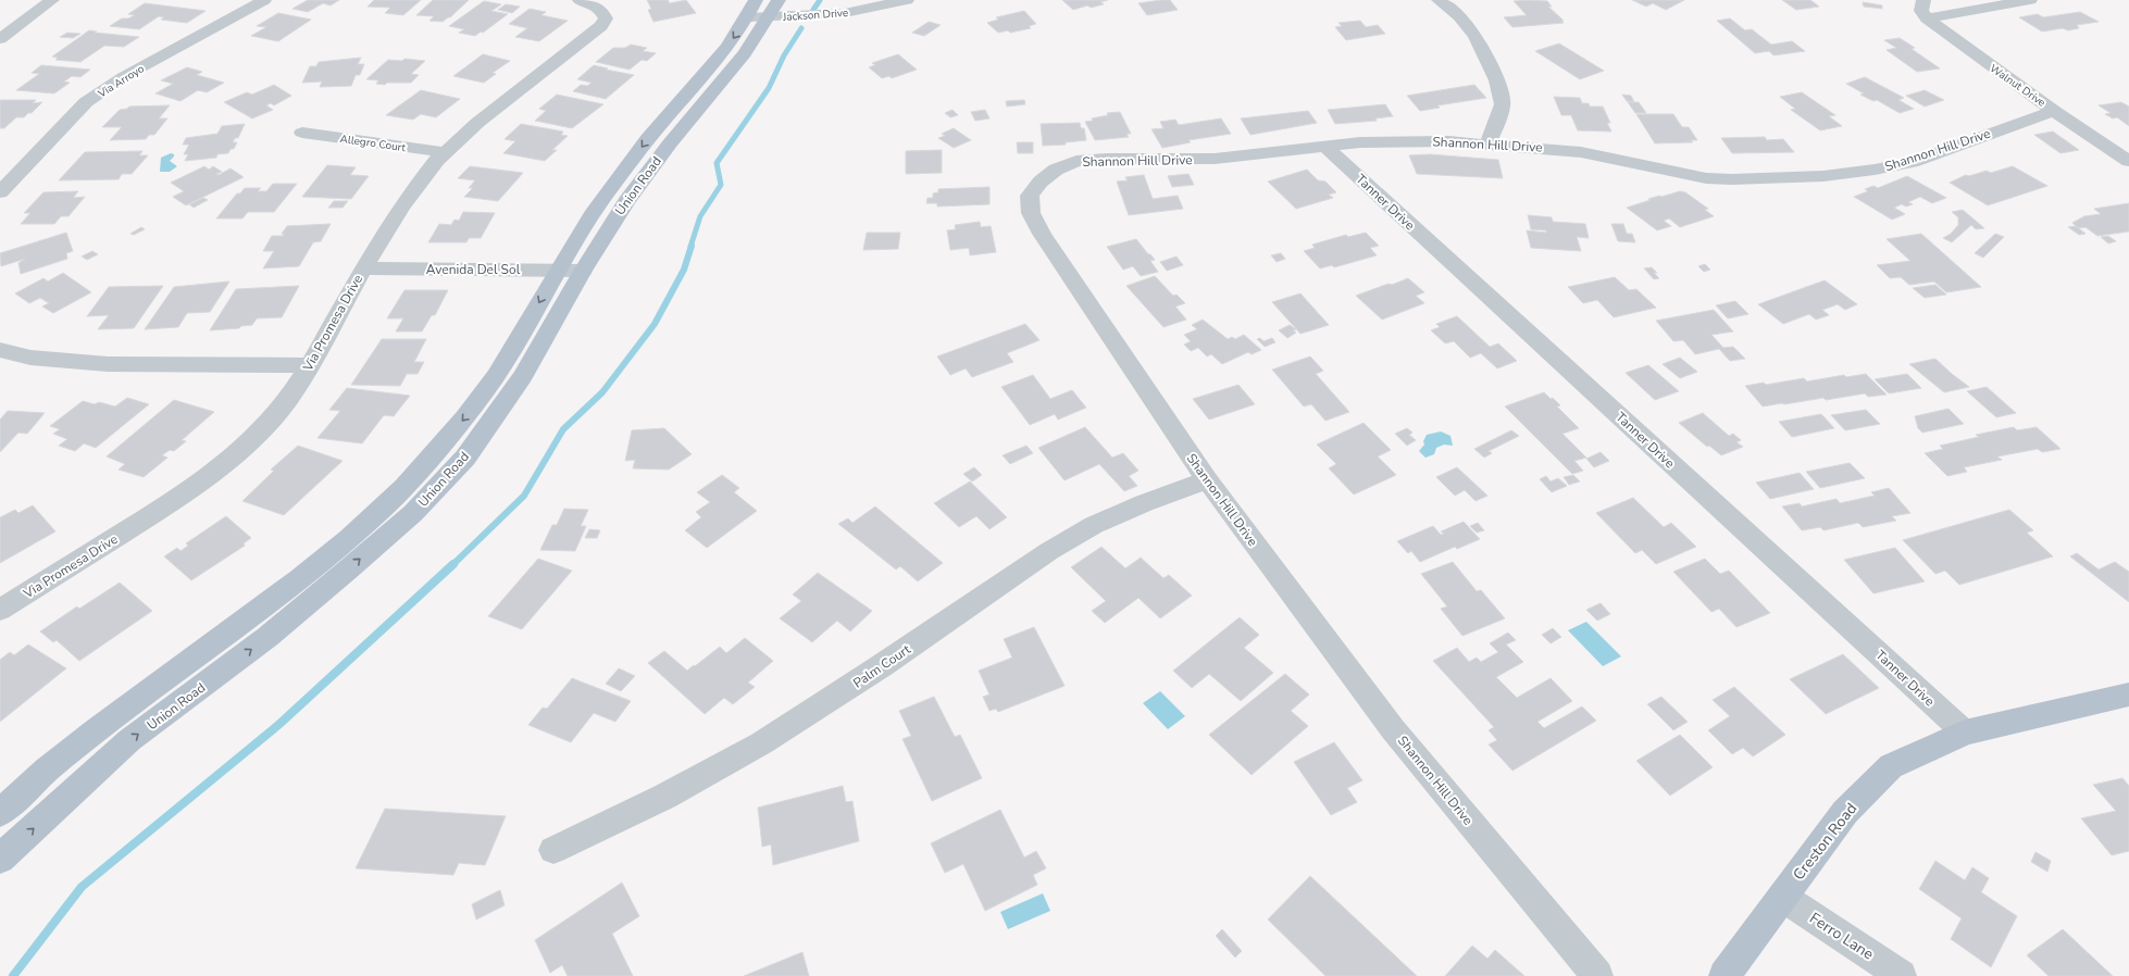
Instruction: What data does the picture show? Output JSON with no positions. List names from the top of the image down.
{
  "streets": {
    "main road": ["Union Road", "Creston Road"],
    "street": [
      "Jackson Drive",
      "Via Arroyo",
      "Walnut Drive",
      "Allegro Court",
      "Shannon Hill Drive",
      "Tanner Drive",
      "Avenida Del Sol",
      "Via Promesa Drive",
      "Palm Court",
      "Ferro Lane"
    ]
  },
  "crossings": [
    ["Jackson Drive", "Union Road"],
    ["Walnut Drive", "Shannon Hill Drive"],
    ["Allegro Court", "Via Promesa Drive"],
    ["Shannon Hill Drive", "Tanner Drive"],
    ["Shannon Hill Drive", "Palm Court"],
    ["Union Road", "Avenida Del Sol"],
    ["Tanner Drive", "Creston Road"],
    ["Avenida Del Sol", "Via Promesa Drive"],
    ["Creston Road", "Ferro Lane"]
  ]
}
